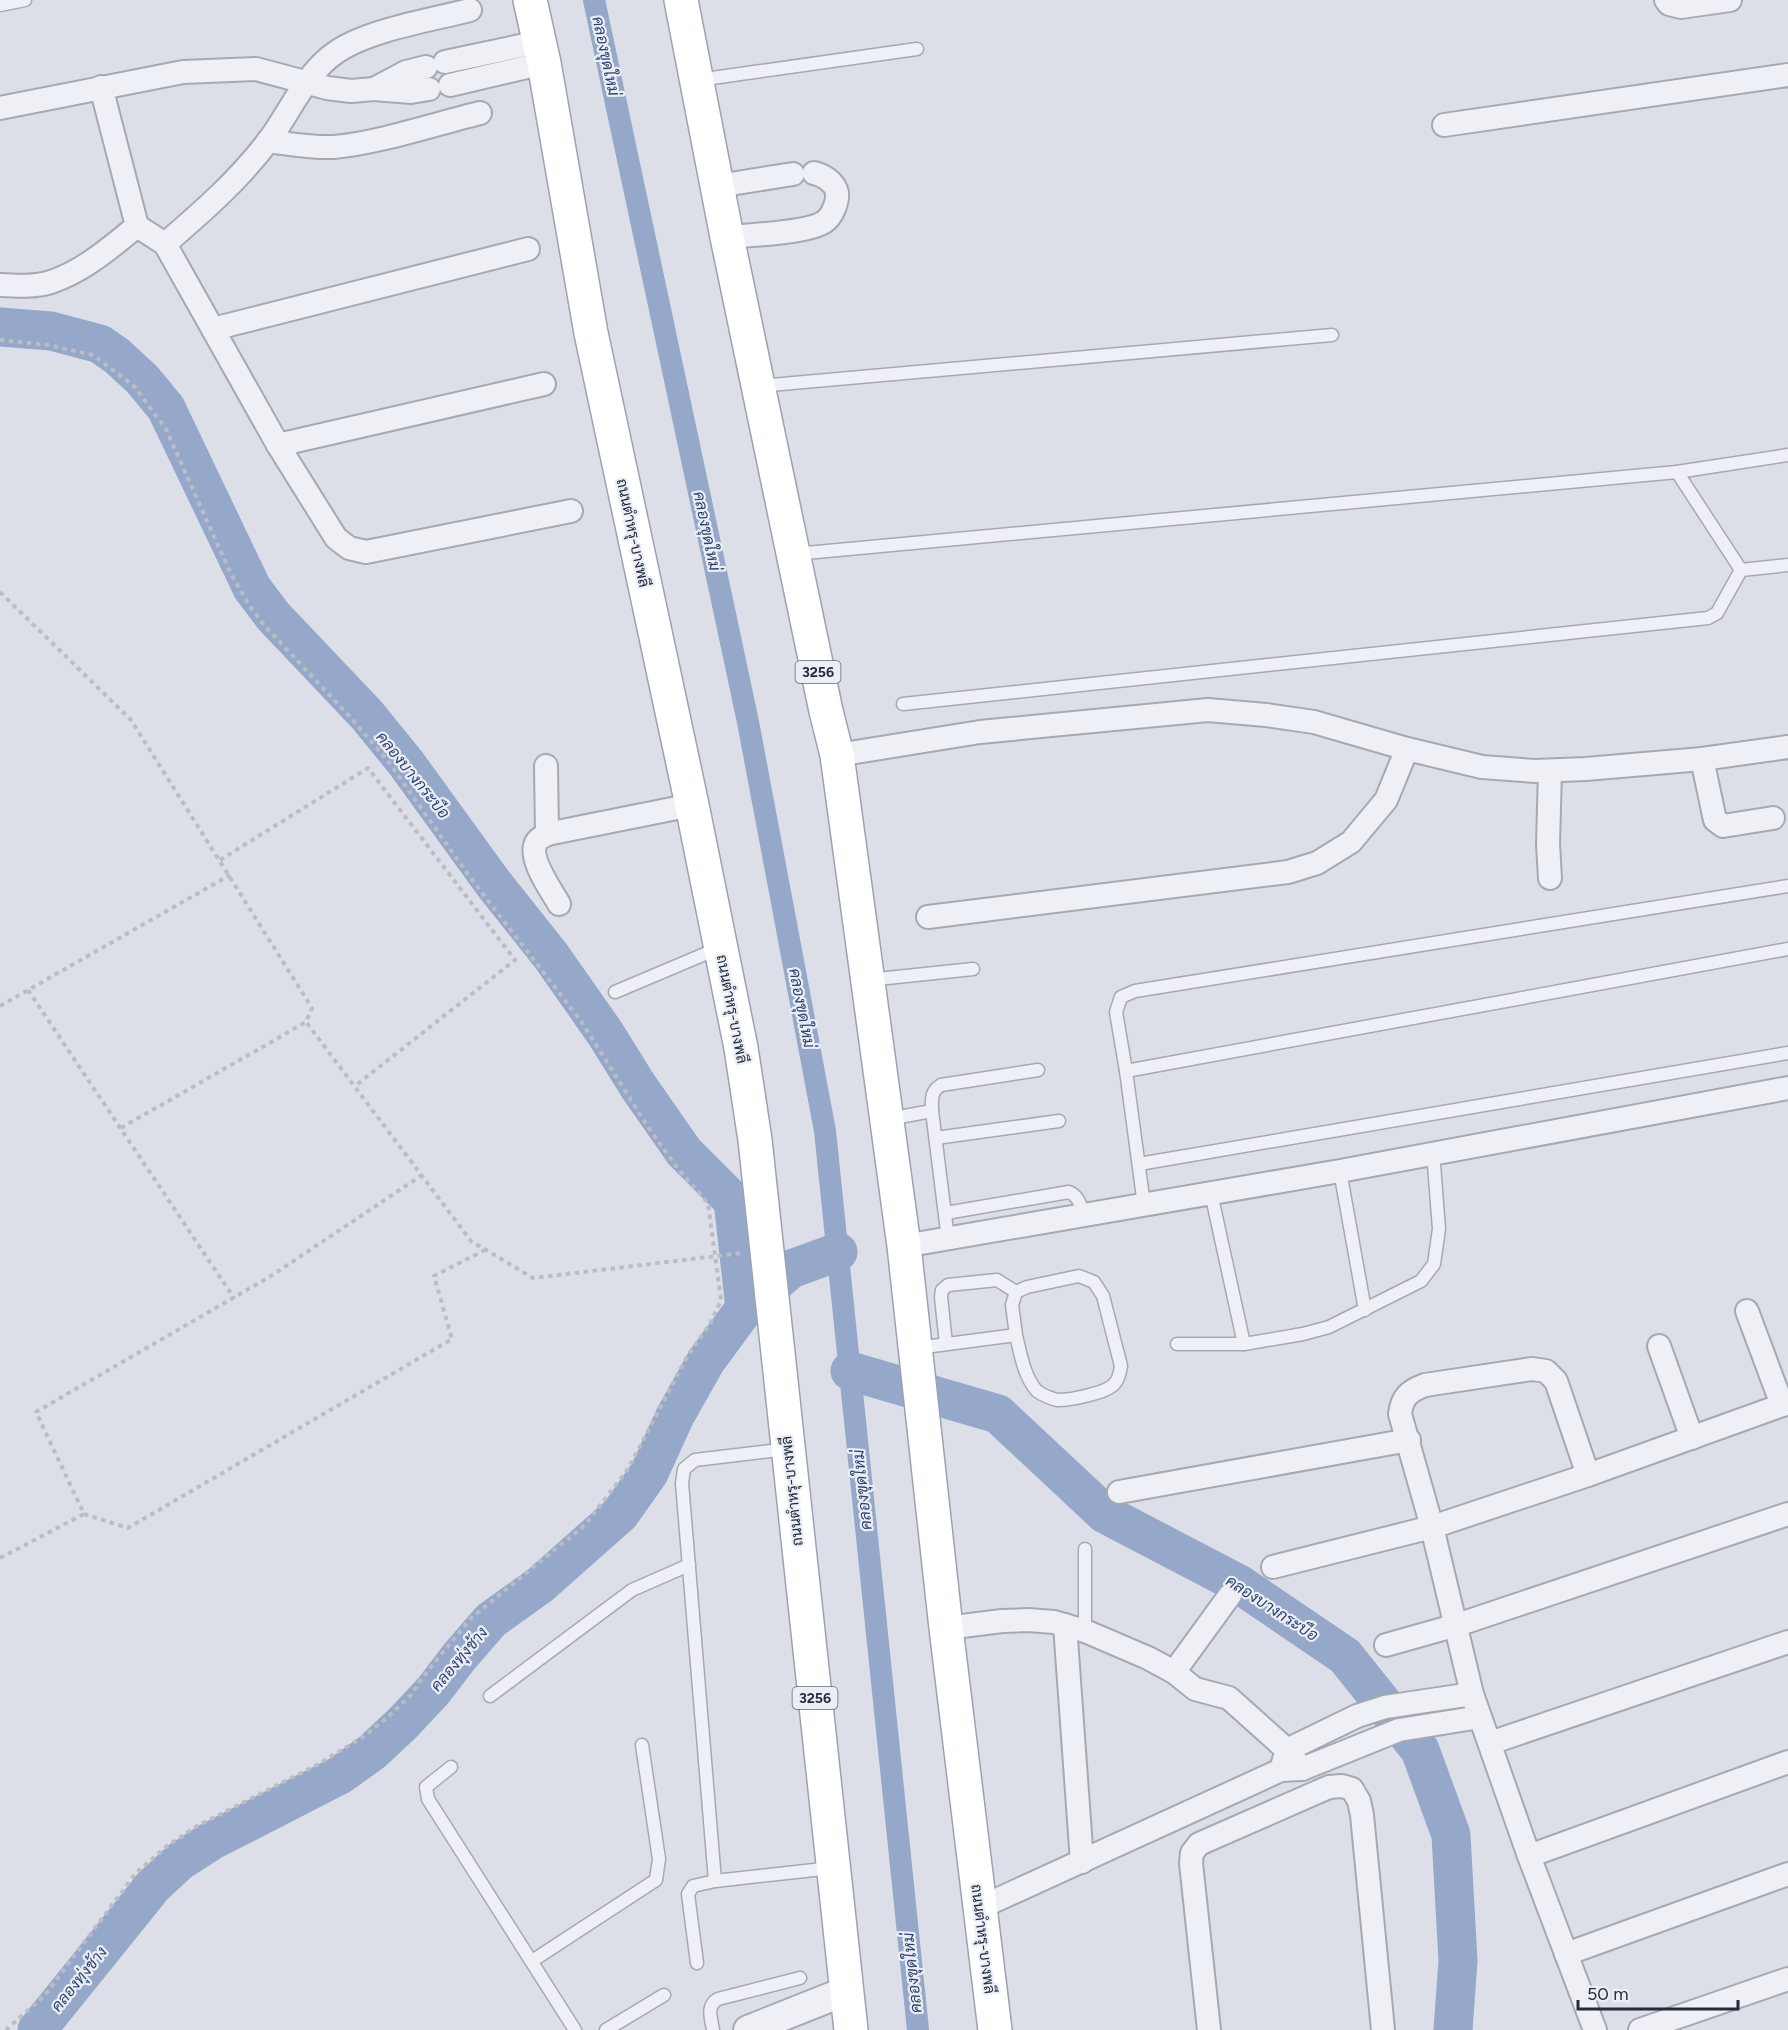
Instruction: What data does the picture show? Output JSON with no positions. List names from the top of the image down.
{
  "streets": {
    "main road": ["ถนนตำหรุ-บางพลี", "3256"]
  },
  "water": ["คลองขุดใหม่", "คลองบางกระบือ", "คลองทุ่งช้าง"],
  "scale_bar": "50 m"
}
